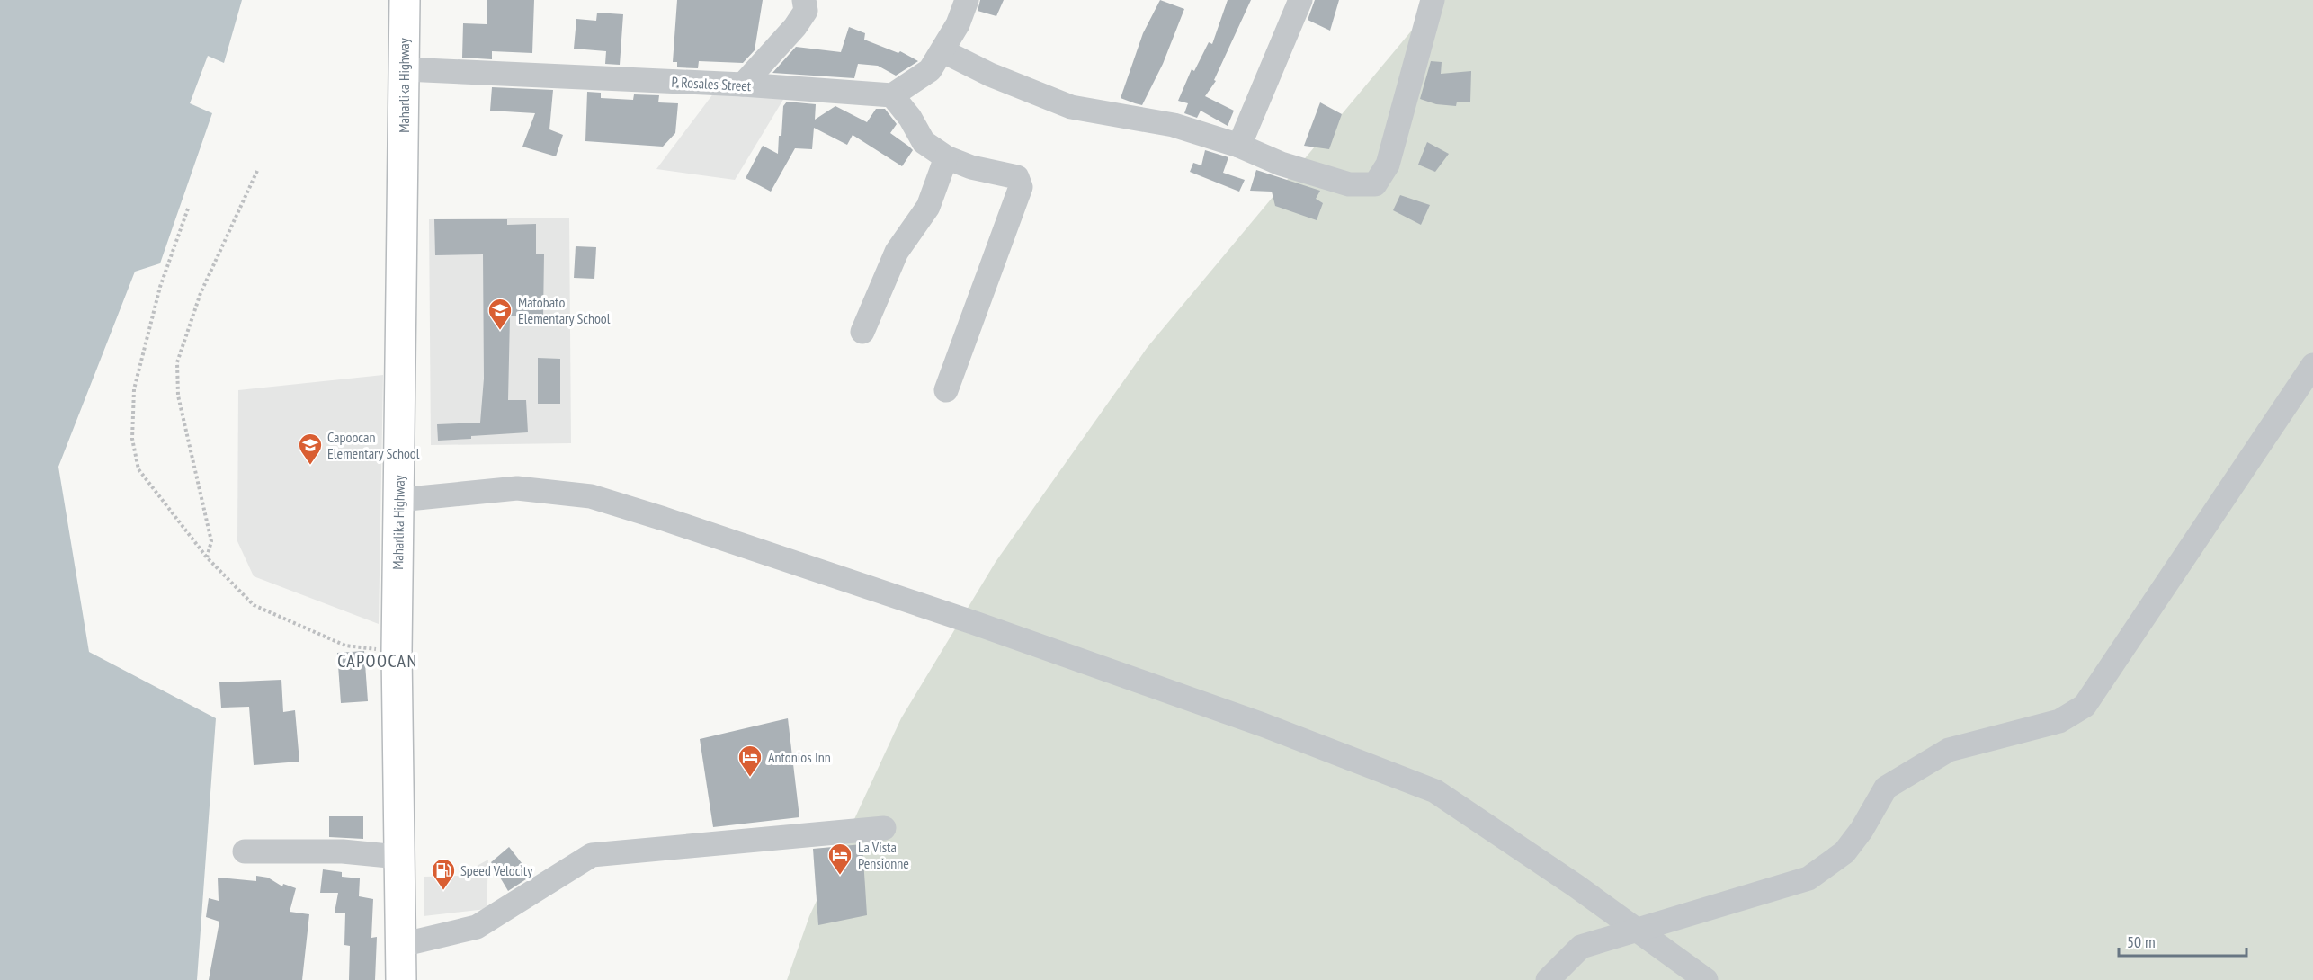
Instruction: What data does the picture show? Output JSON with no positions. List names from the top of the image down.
{
  "streets": {
    "main road": ["Maharlika Highway"],
    "street": ["P. Rosales Street"]
  },
  "crossings": [
    ["P. Rosales Street", "Maharlika Highway"]
  ],
  "districts": ["CAPOOCAN"],
  "places": {
    "school or university": ["Matobato Elementary School", "Capoocan Elementary School"],
    "hotel": ["Antonios Inn", "La Vista Pensionne"],
    "fuel station": ["Speed Velocity"]
  },
  "scale_bar": "50 m"
}
